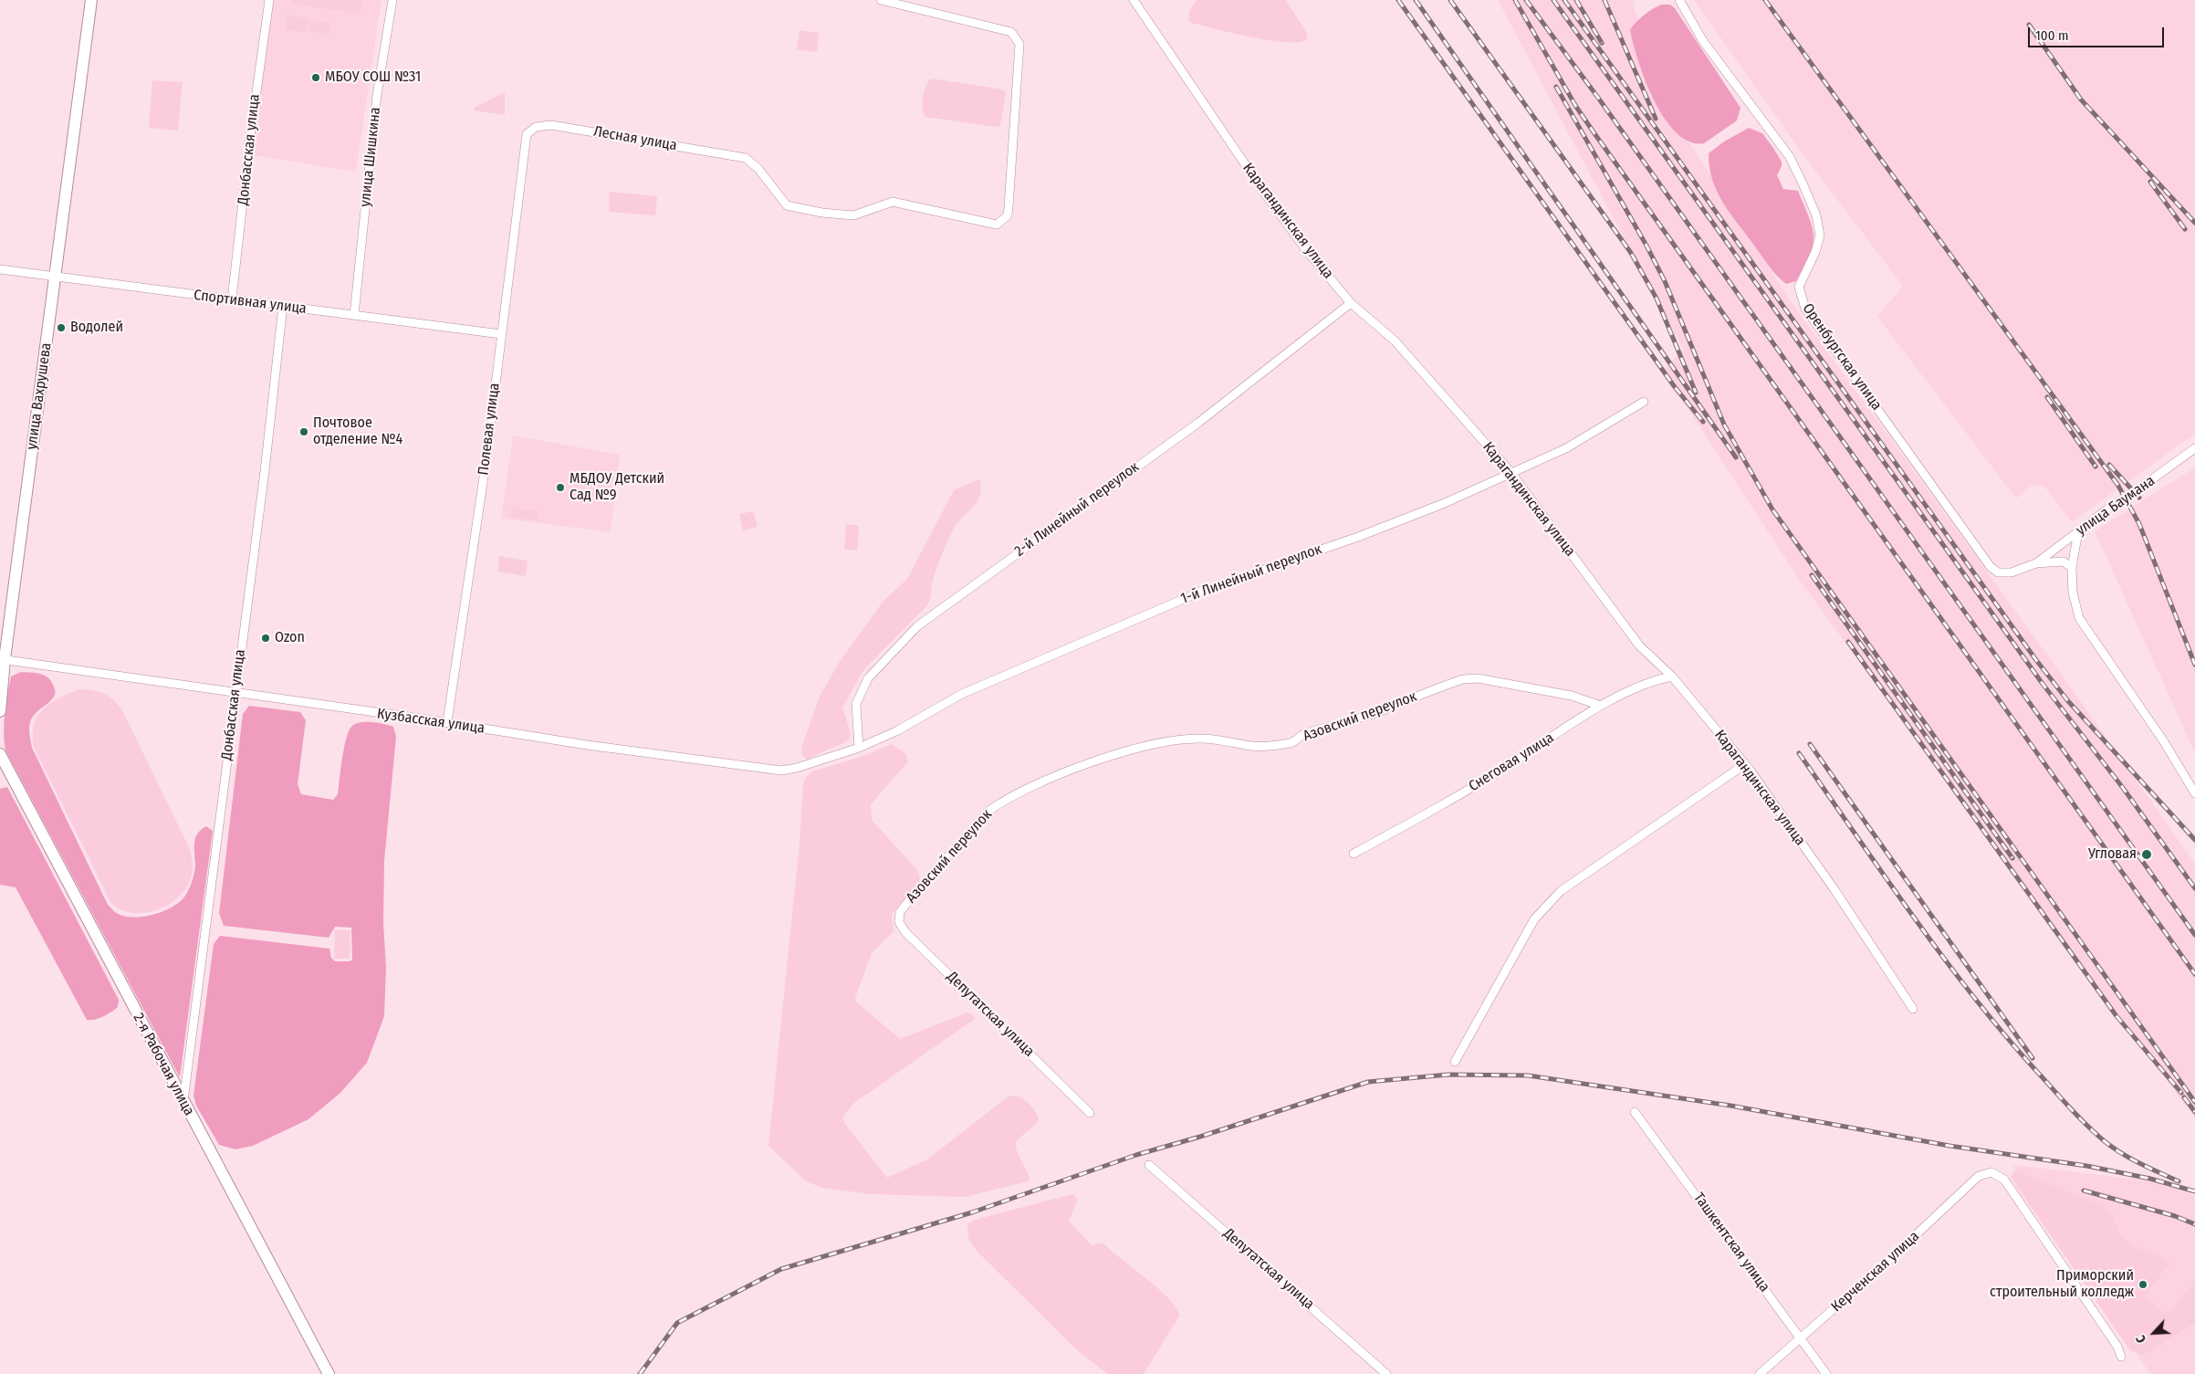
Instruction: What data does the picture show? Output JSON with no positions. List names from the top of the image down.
{
  "streets": {
    "main road": ["улица Вахрушева", "2-я Рабочая улица"],
    "street": [
      "Лесная улица",
      "Донбасская улица",
      "улица Шишкина",
      "Карагандинская улица",
      "Спортивная улица",
      "Оренбургская улица",
      "Полевая улица",
      "улица Баумана",
      "2-й Линейный переулок",
      "1-й Линейный переулок",
      "Азовский переулок",
      "Кузбасская улица",
      "Снеговая улица",
      "Депутатская улица",
      "Ташкентская улица",
      "Керченская улица"
    ]
  },
  "crossings": [
    ["Лесная улица", "Полевая улица"],
    ["Донбасская улица", "Спортивная улица"],
    ["Донбасская улица", "Кузбасская улица"],
    ["Донбасская улица", "2-я Рабочая улица"],
    ["улица Шишкина", "Спортивная улица"],
    ["Карагандинская улица", "2-й Линейный переулок"],
    ["Карагандинская улица", "1-й Линейный переулок"],
    ["Карагандинская улица", "Снеговая улица"],
    ["Спортивная улица", "улица Вахрушева"],
    ["Спортивная улица", "Полевая улица"],
    ["Оренбургская улица", "улица Баумана"],
    ["улица Вахрушева", "Кузбасская улица"],
    ["Полевая улица", "Кузбасская улица"],
    ["2-й Линейный переулок", "1-й Линейный переулок"],
    ["2-й Линейный переулок", "Кузбасская улица"],
    ["1-й Линейный переулок", "Кузбасская улица"],
    ["Азовский переулок", "Снеговая улица"],
    ["Азовский переулок", "Депутатская улица"],
    ["Ташкентская улица", "Керченская улица"]
  ],
  "places": [
    "МБОУ СОШ №31",
    "Водолей",
    "Почтовое отделение №4",
    "МБДОУ Детский Сад №9",
    "Ozon",
    "Угловая",
    "Приморский строительный колледж"
  ],
  "scale_bar": "100 m",
  "north": "bottom left"
}
